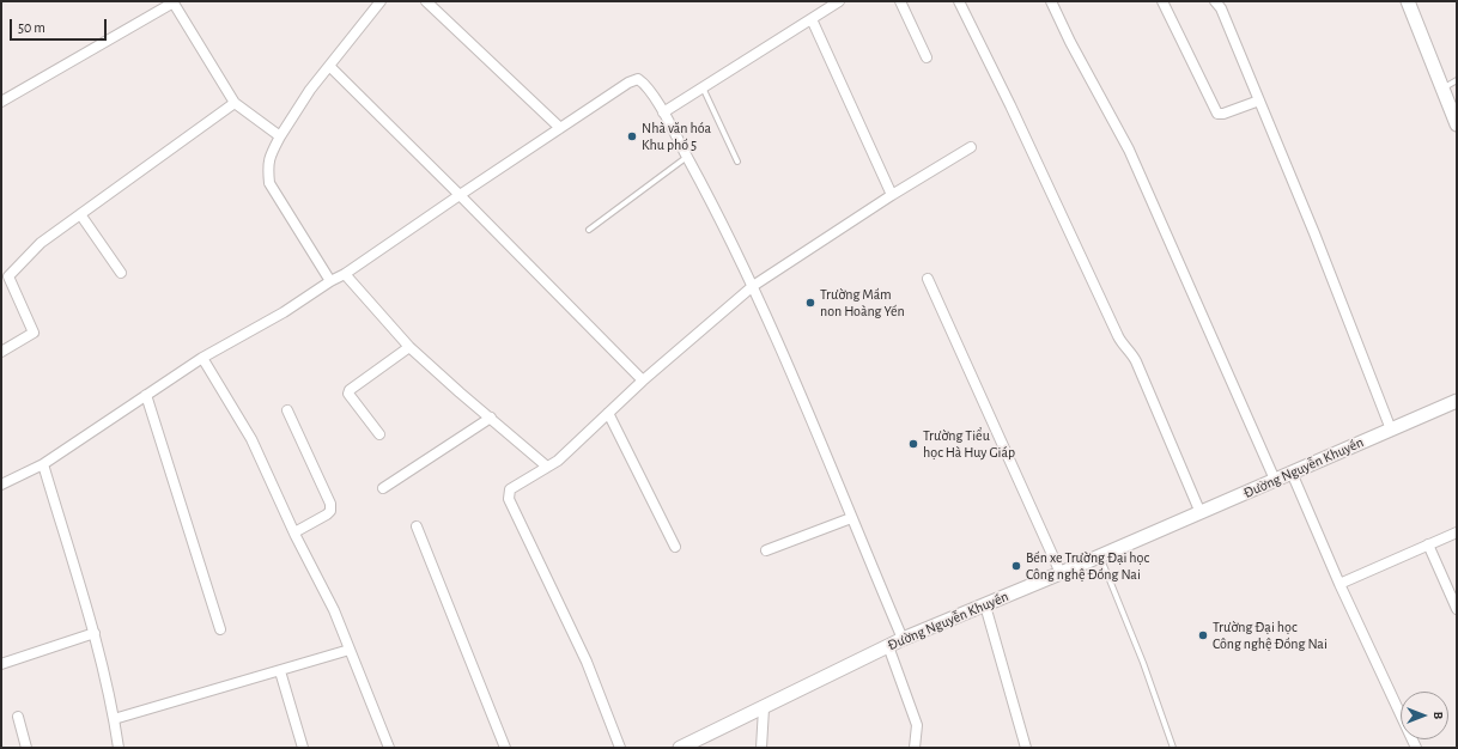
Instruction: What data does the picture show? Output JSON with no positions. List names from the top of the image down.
{
  "streets": {
    "street": ["Đường Nguyễn Khuyến"]
  },
  "places": [
    "Nhà văn hóa Khu phố 5",
    "Trường Mầm non Hoàng Yến",
    "Trường Tiểu học Hà Huy Giáp",
    "Bến xe Trường Đại học Công nghệ Đồng Nai",
    "Trường Đại học Công nghệ Đồng Nai"
  ],
  "scale_bar": "50 m",
  "north": "right"
}
